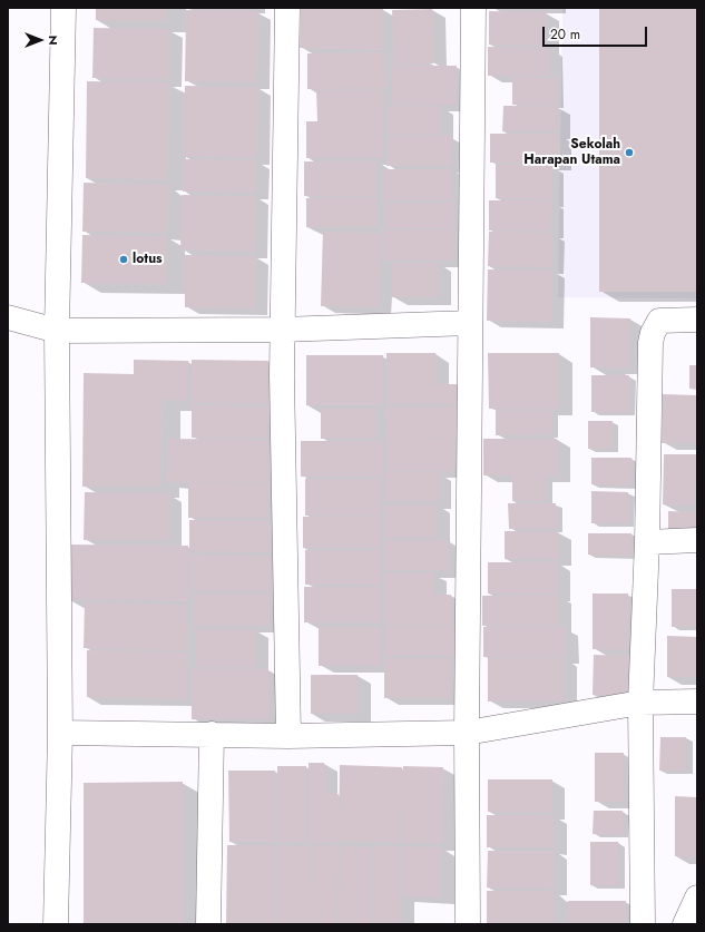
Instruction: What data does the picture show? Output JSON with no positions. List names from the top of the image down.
{
  "places": ["Sekolah Harapan Utama", "lotus"],
  "scale_bar": "20 m",
  "north": "right"
}
